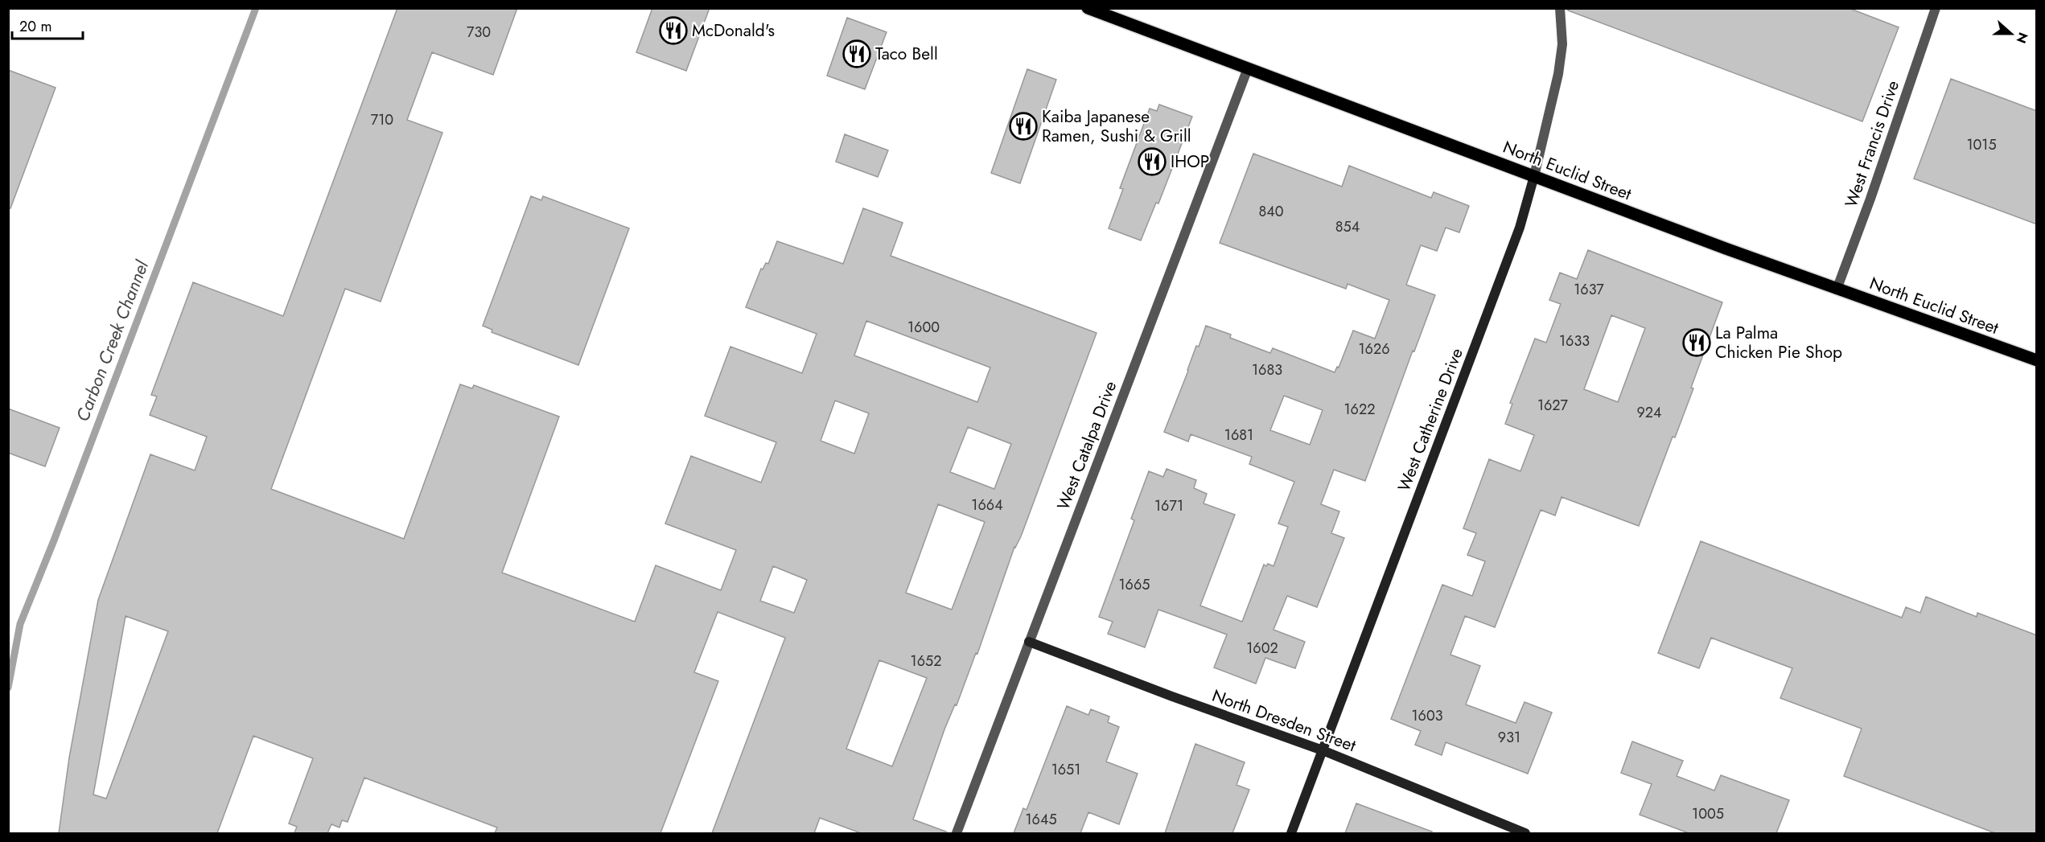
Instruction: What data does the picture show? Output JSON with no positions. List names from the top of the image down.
{
  "streets": {
    "main road": ["North Euclid Street"],
    "street": [
      "West Francis Drive",
      "West Catherine Drive",
      "West Catalpa Drive",
      "North Dresden Street"
    ]
  },
  "crossings": [
    ["West Francis Drive", "North Euclid Street"],
    ["North Euclid Street", "West Catherine Drive"],
    ["North Euclid Street", "West Catalpa Drive"],
    ["West Catherine Drive", "North Dresden Street"],
    ["West Catalpa Drive", "North Dresden Street"]
  ],
  "water": ["Carbon Creek Channel"],
  "places": {
    "restaurant": [
      "McDonald's",
      "Taco Bell",
      "Kaiba Japanese Ramen, Sushi & Grill",
      "IHOP",
      "La Palma Chicken Pie Shop"
    ]
  },
  "house_numbers": [
    "730",
    "710",
    "1015",
    "840",
    "854",
    "1637",
    "1600",
    "1633",
    "1626",
    "1683",
    "1627",
    "1622",
    "924",
    "1681",
    "1664",
    "1671",
    "1665",
    "1602",
    "1652",
    "1603",
    "931",
    "1651",
    "1005",
    "1645"
  ],
  "scale_bar": "20 m",
  "north": "right"
}
